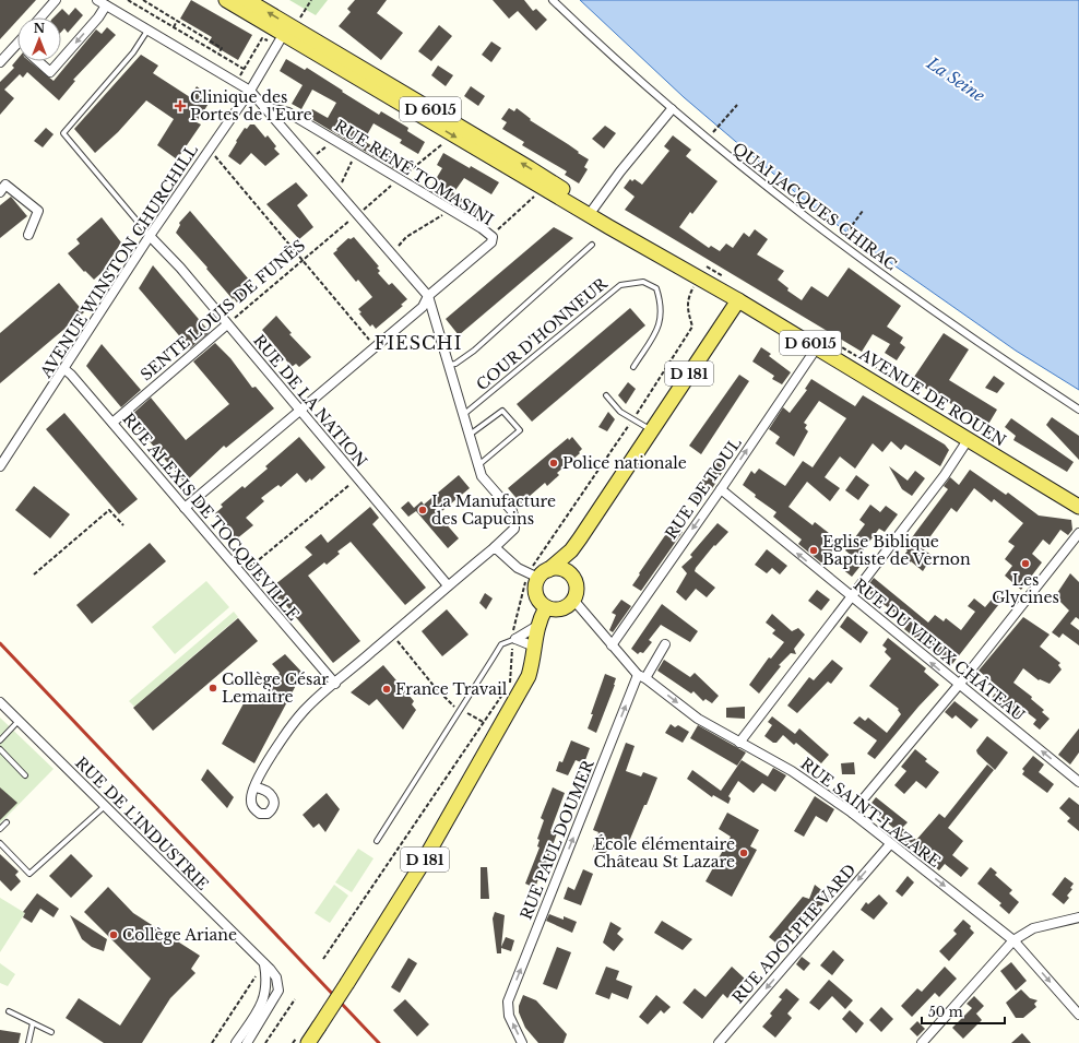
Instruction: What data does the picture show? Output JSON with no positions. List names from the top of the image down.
{
  "streets": {
    "main road": ["D 6015", "D 181", "AVENUE DE ROUEN"],
    "street": [
      "RUE RENÉ TOMASINI",
      "QUAI JACQUES CHIRAC",
      "AVENUE WINSTON CHURCHILL",
      "SENTE LOUIS DE FUNÈS",
      "RUE DE LA NATION",
      "RUE DE TOUL",
      "RUE ALEXIS DE TOCQUEVILLE",
      "RUE DU VIEUX CHÂTEAU",
      "RUE SAINT-LAZARE",
      "RUE DE L'INDUSTRIE",
      "RUE PAUL DOUMER",
      "RUE ADOLPHE VARD"
    ],
    "lane": ["COUR D'HONNEUR"]
  },
  "crossings": [
    ["AVENUE WINSTON CHURCHILL", "AVENUE DE ROUEN"],
    ["AVENUE WINSTON CHURCHILL", "RUE DE LA NATION"],
    ["AVENUE WINSTON CHURCHILL", "RUE ALEXIS DE TOCQUEVILLE"],
    ["SENTE LOUIS DE FUNÈS", "RUE DE LA NATION"],
    ["SENTE LOUIS DE FUNÈS", "RUE ALEXIS DE TOCQUEVILLE"],
    ["D 181", "AVENUE DE ROUEN"],
    ["D 181", "RUE SAINT-LAZARE"],
    ["AVENUE DE ROUEN", "RUE DE TOUL"],
    ["RUE DE TOUL", "RUE DU VIEUX CHÂTEAU"],
    ["RUE DE TOUL", "RUE SAINT-LAZARE"],
    ["RUE SAINT-LAZARE", "RUE PAUL DOUMER"],
    ["RUE SAINT-LAZARE", "RUE ADOLPHE VARD"]
  ],
  "one_way": [
    "RUE DU VIEUX CHÂTEAU",
    "RUE SAINT-LAZARE",
    "RUE PAUL DOUMER",
    "RUE ADOLPHE VARD"
  ],
  "districts": ["FIESCHI"],
  "water": ["La Seine"],
  "places": {
    "health": ["Clinique des Portes de l'Eure"],
    "other": [
      "Police nationale",
      "La Manufacture des Capucins",
      "Eglise Biblique Baptiste de Vernon",
      "Les Glycines",
      "Collège César Lemaitre",
      "France Travail",
      "École élémentaire Château St Lazare",
      "Collège Ariane"
    ]
  },
  "scale_bar": "50 m",
  "north": "top"
}
